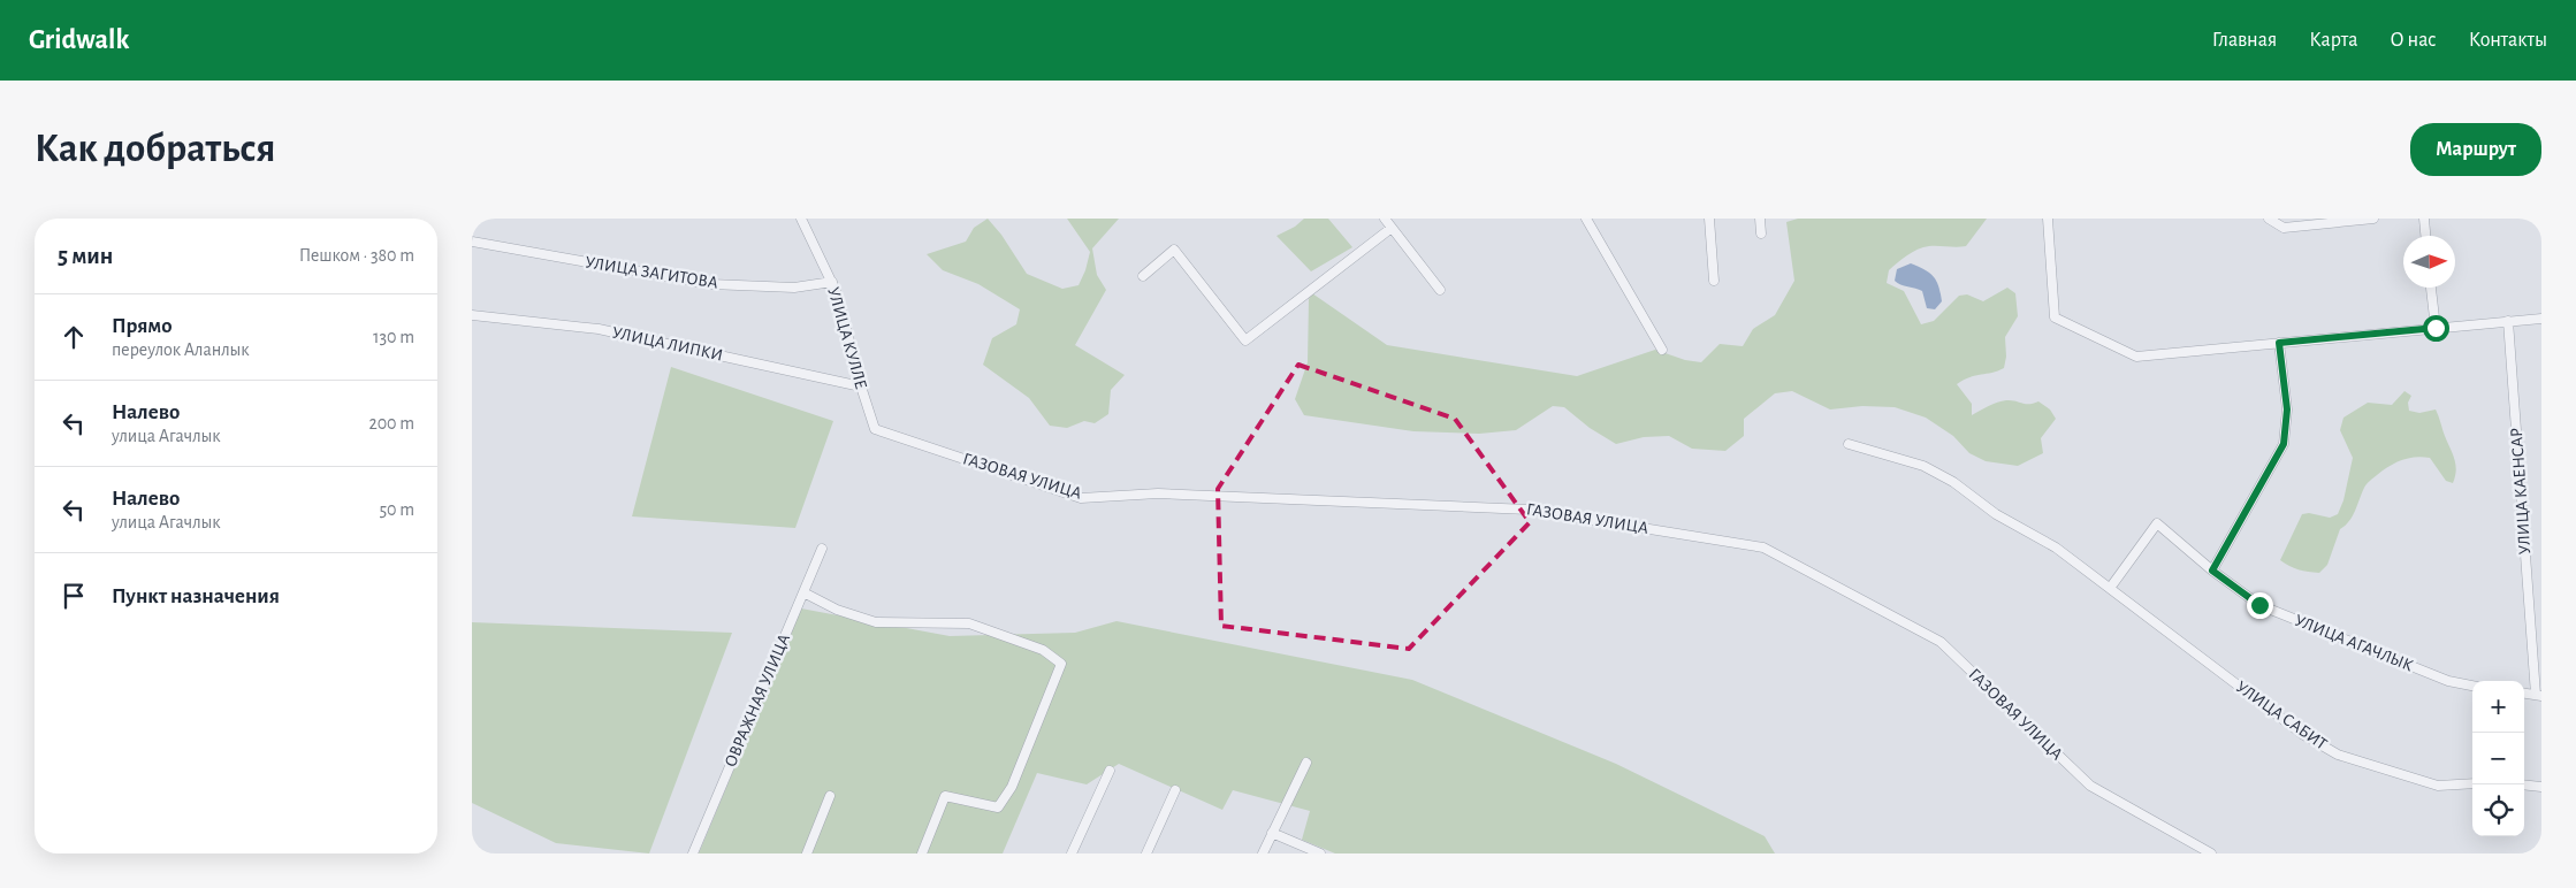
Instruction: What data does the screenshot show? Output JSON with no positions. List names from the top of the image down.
{
  "streets": {
    "street": [
      "УЛИЦА ЗАГИТОВА",
      "УЛИЦА КУЛЛЕ",
      "УЛИЦА ЛИПКИ",
      "ГАЗОВАЯ УЛИЦА",
      "УЛИЦА КАЕНСАР",
      "УЛИЦА АГАЧЛЫК",
      "ОВРАЖНАЯ УЛИЦА",
      "УЛИЦА САБИТ"
    ]
  },
  "crossings": [
    ["УЛИЦА ЗАГИТОВА", "УЛИЦА КУЛЛЕ"],
    ["УЛИЦА КУЛЛЕ", "УЛИЦА ЛИПКИ"],
    ["УЛИЦА КУЛЛЕ", "ГАЗОВАЯ УЛИЦА"],
    ["УЛИЦА АГАЧЛЫК", "УЛИЦА САБИТ"]
  ],
  "north": "right",
  "page": {
    "header": "Gridwalk",
    "nav": [
      "Главная",
      "Карта",
      "О нас",
      "Контакты"
    ],
    "buttons": "Маршрут",
    "title": "Как добраться",
    "heading": ["5 мин", "Пешком · 380 m"],
    "list": [
      ["Прямо", "переулок Аланлык", "130 m"],
      ["Налево", "улица Агачлык", "200 m"],
      ["Налево", "улица Агачлык", "50 m"],
      "Пункт назначения"
    ],
    "map_buttons": ["+", "−"]
  }
}
